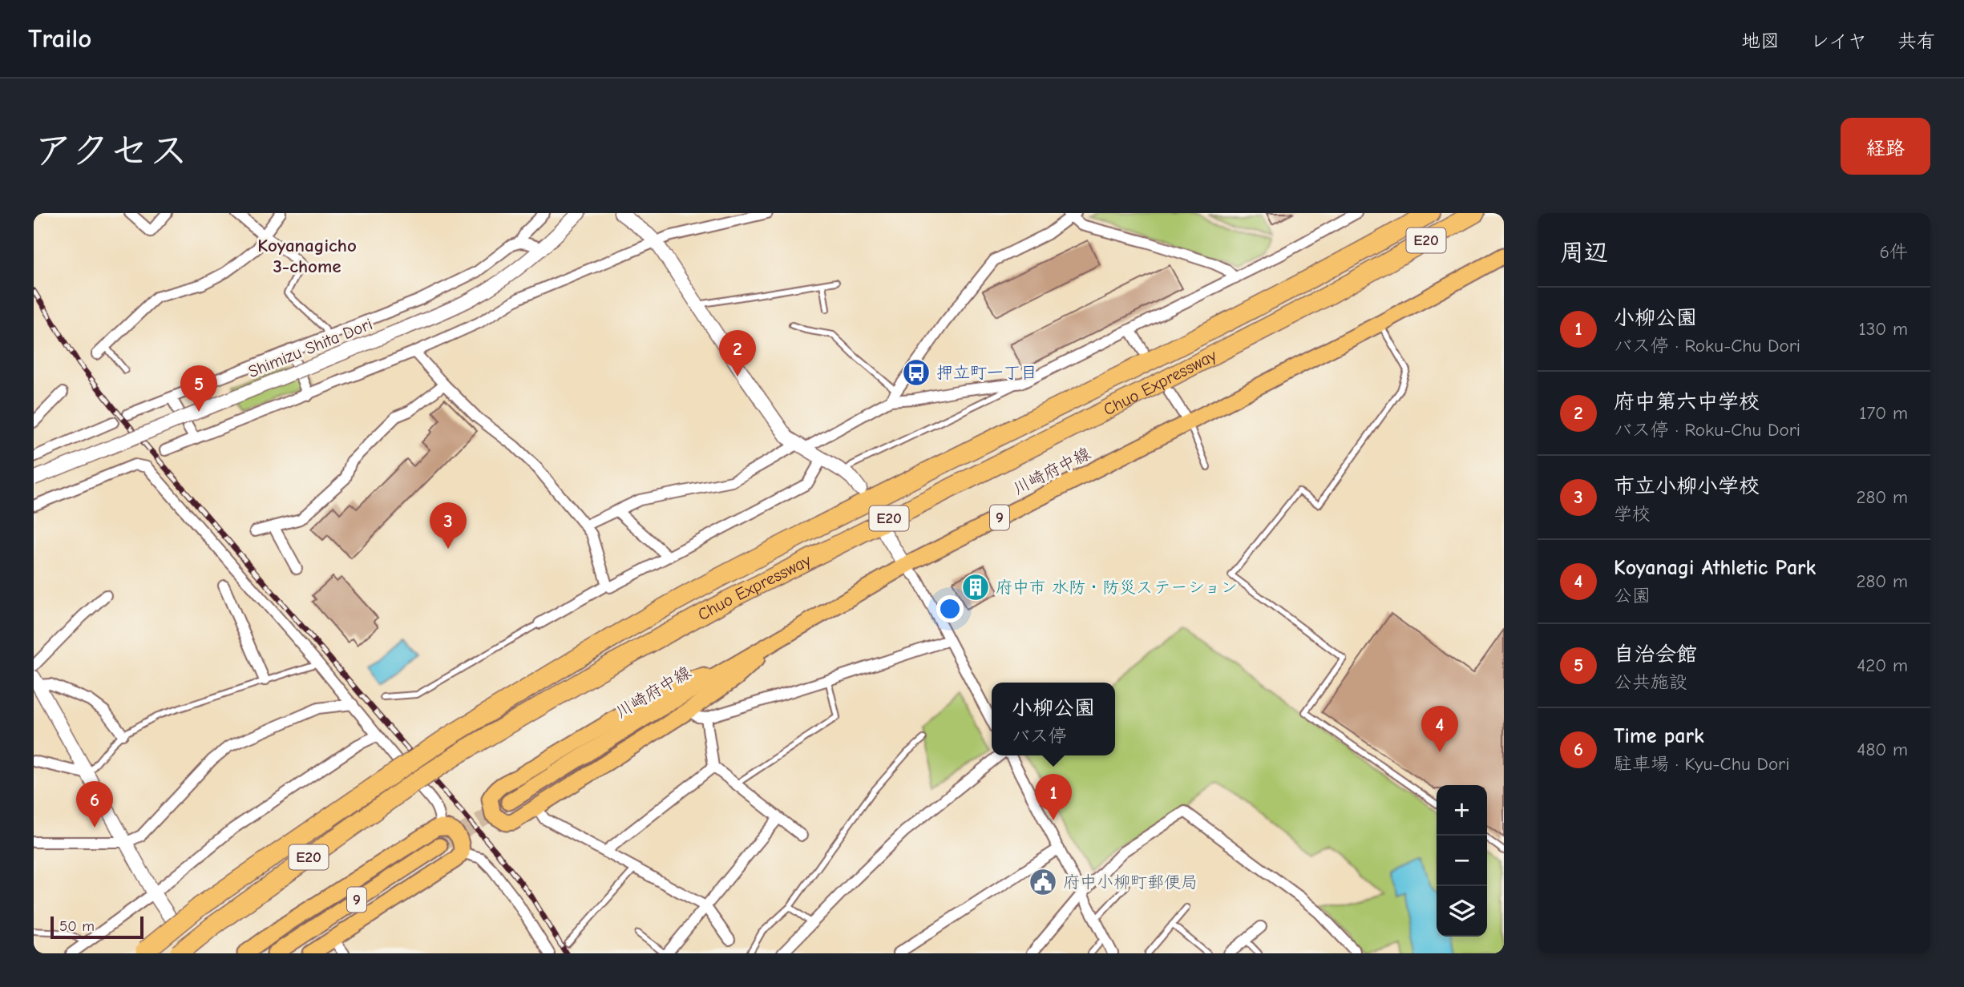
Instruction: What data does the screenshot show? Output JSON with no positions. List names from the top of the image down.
{
  "streets": {
    "highway": ["E20", "Chuo Expressway"],
    "main road": ["川崎府中線", "9"],
    "street": ["Shimizu Shita Dori"]
  },
  "districts": ["Koyanagicho 3-chome"],
  "places": {
    "bus stop": ["押立町一丁目"],
    "building": ["府中市 水防・防災ステーション"],
    "public building": ["府中小柳町郵便局"]
  },
  "scale_bar": "50 m",
  "page": {
    "header": "Trailo",
    "nav": ["地図", "レイヤ", "共有"],
    "title": "アクセス",
    "buttons": "経路",
    "heading": ["周辺", "6件"],
    "list": [
      {
        "mark": "1",
        "name": "小柳公園",
        "note": "バス停 · Roku-Chu Dori",
        "value": "130 m"
      },
      {
        "mark": "2",
        "name": "府中第六中学校",
        "note": "バス停 · Roku-Chu Dori",
        "value": "170 m"
      },
      {
        "mark": "3",
        "name": "市立小柳小学校",
        "note": "学校",
        "value": "280 m"
      },
      {
        "mark": "4",
        "name": "Koyanagi Athletic Park",
        "note": "公園",
        "value": "280 m"
      },
      {
        "mark": "5",
        "name": "自治会館",
        "note": "公共施設",
        "value": "420 m"
      },
      {
        "mark": "6",
        "name": "Time park",
        "note": "駐車場 · Kyu-Chu Dori",
        "value": "480 m"
      }
    ],
    "pins": [
      "2",
      "5",
      "3",
      "4",
      "1",
      "6"
    ],
    "popup": ["小柳公園", "バス停"],
    "map_buttons": ["+", "−"],
    "scale": "50 m"
  }
}
